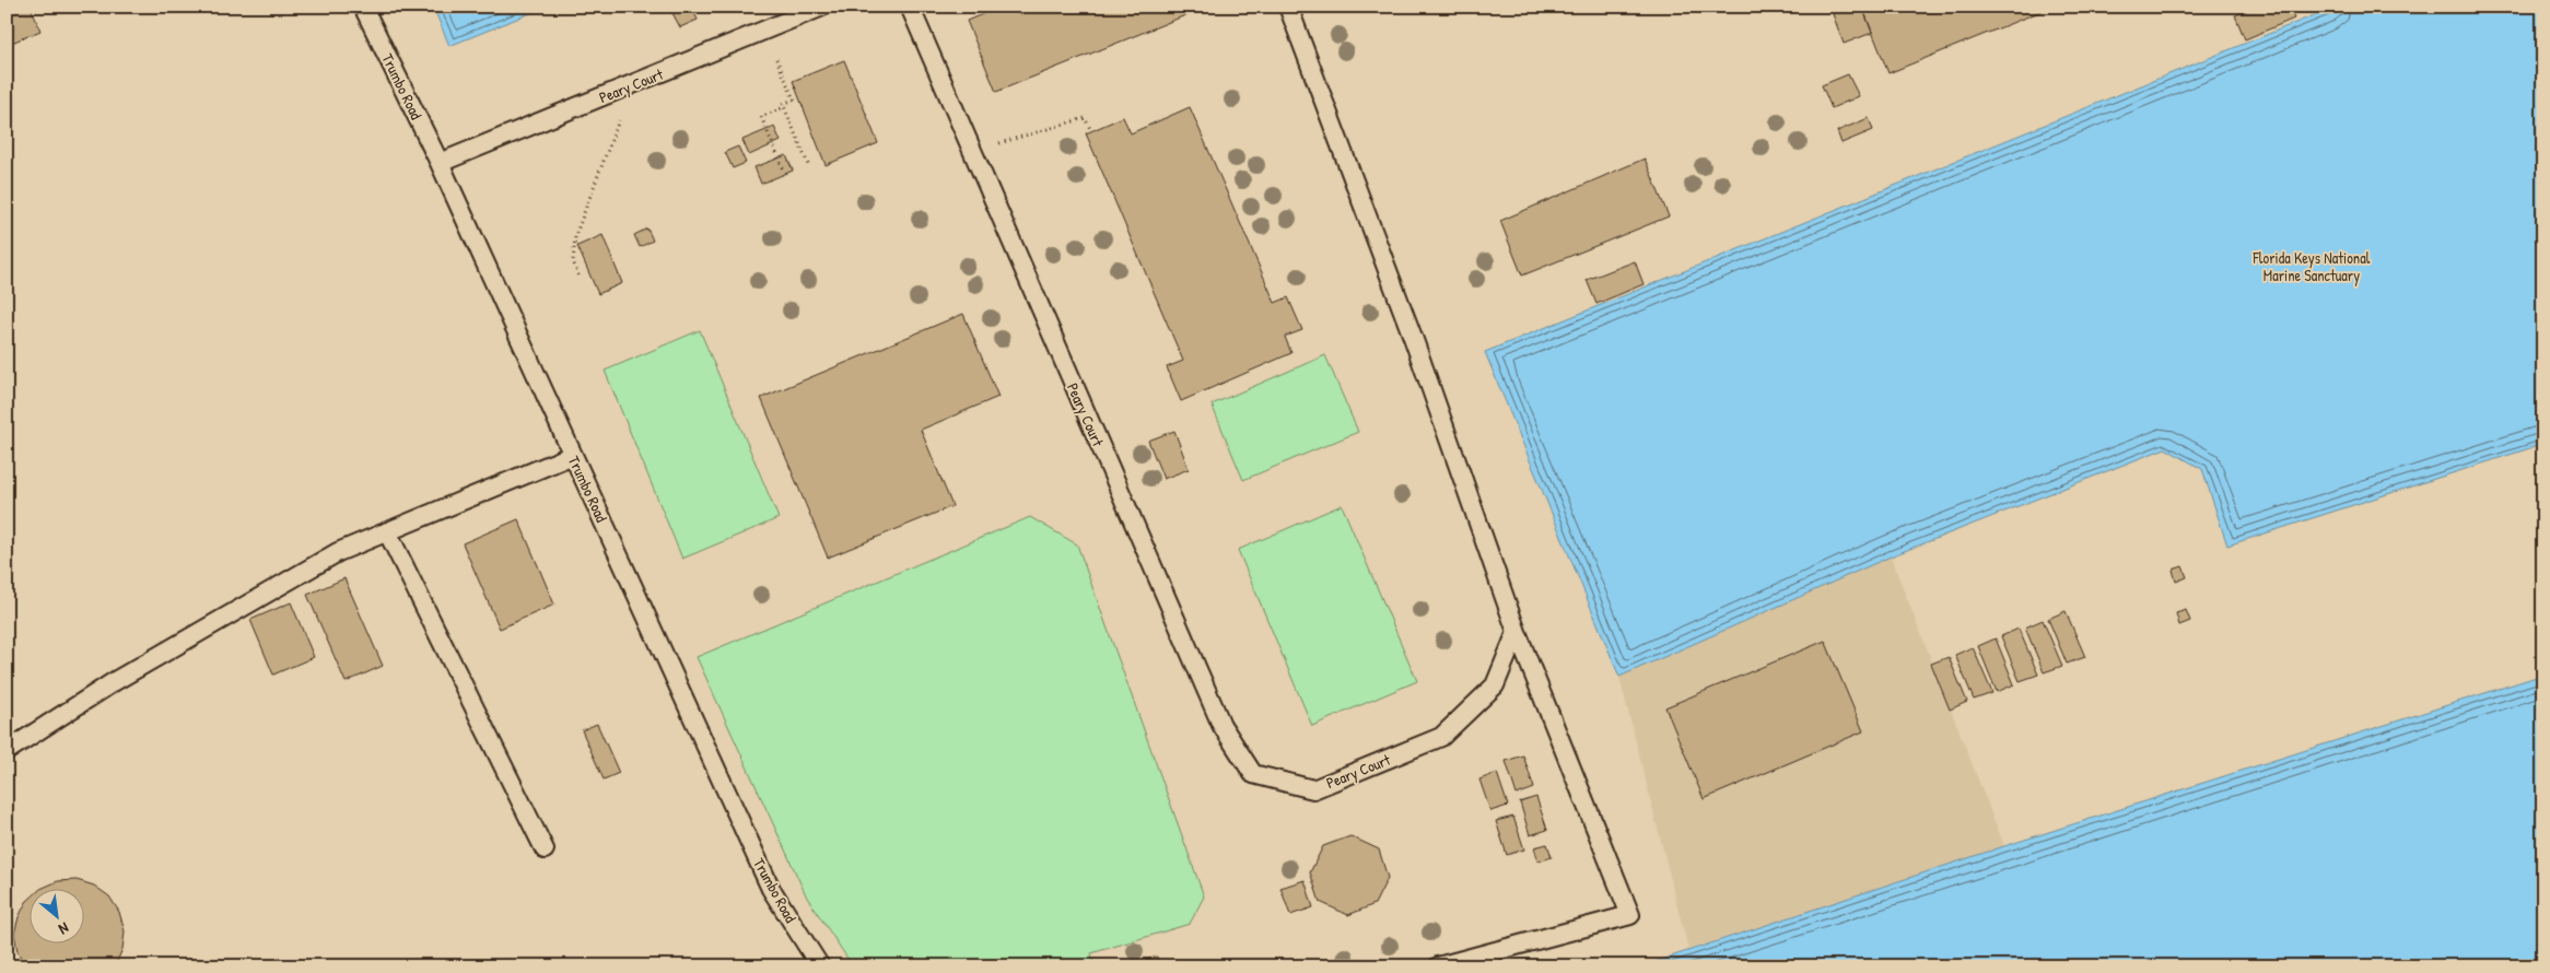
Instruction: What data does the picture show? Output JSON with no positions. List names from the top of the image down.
{
  "streets": {
    "lane": ["Peary Court", "Trumbo Road"]
  },
  "crossings": [
    ["Peary Court", "Trumbo Road"]
  ],
  "parks": ["Florida Keys National Marine Sanctuary"],
  "north": "bottom right"
}
